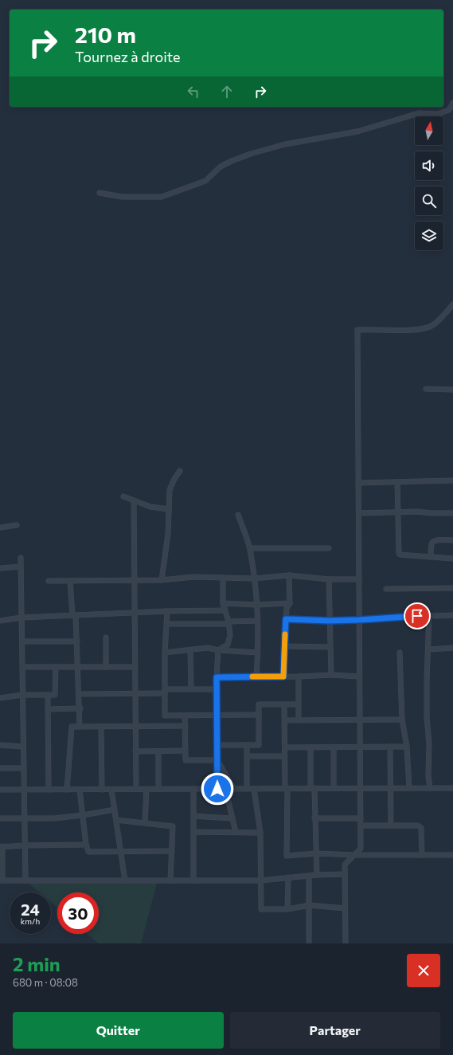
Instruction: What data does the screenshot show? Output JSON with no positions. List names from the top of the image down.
{
  "north": "top",
  "page": {
    "turn": ["210 m", "Tournez à droite"],
    "speed": "24 km/h",
    "limit": "30",
    "heading": ["2 min", "680 m · 08:08"],
    "buttons": ["Quitter", "Partager"]
  }
}
